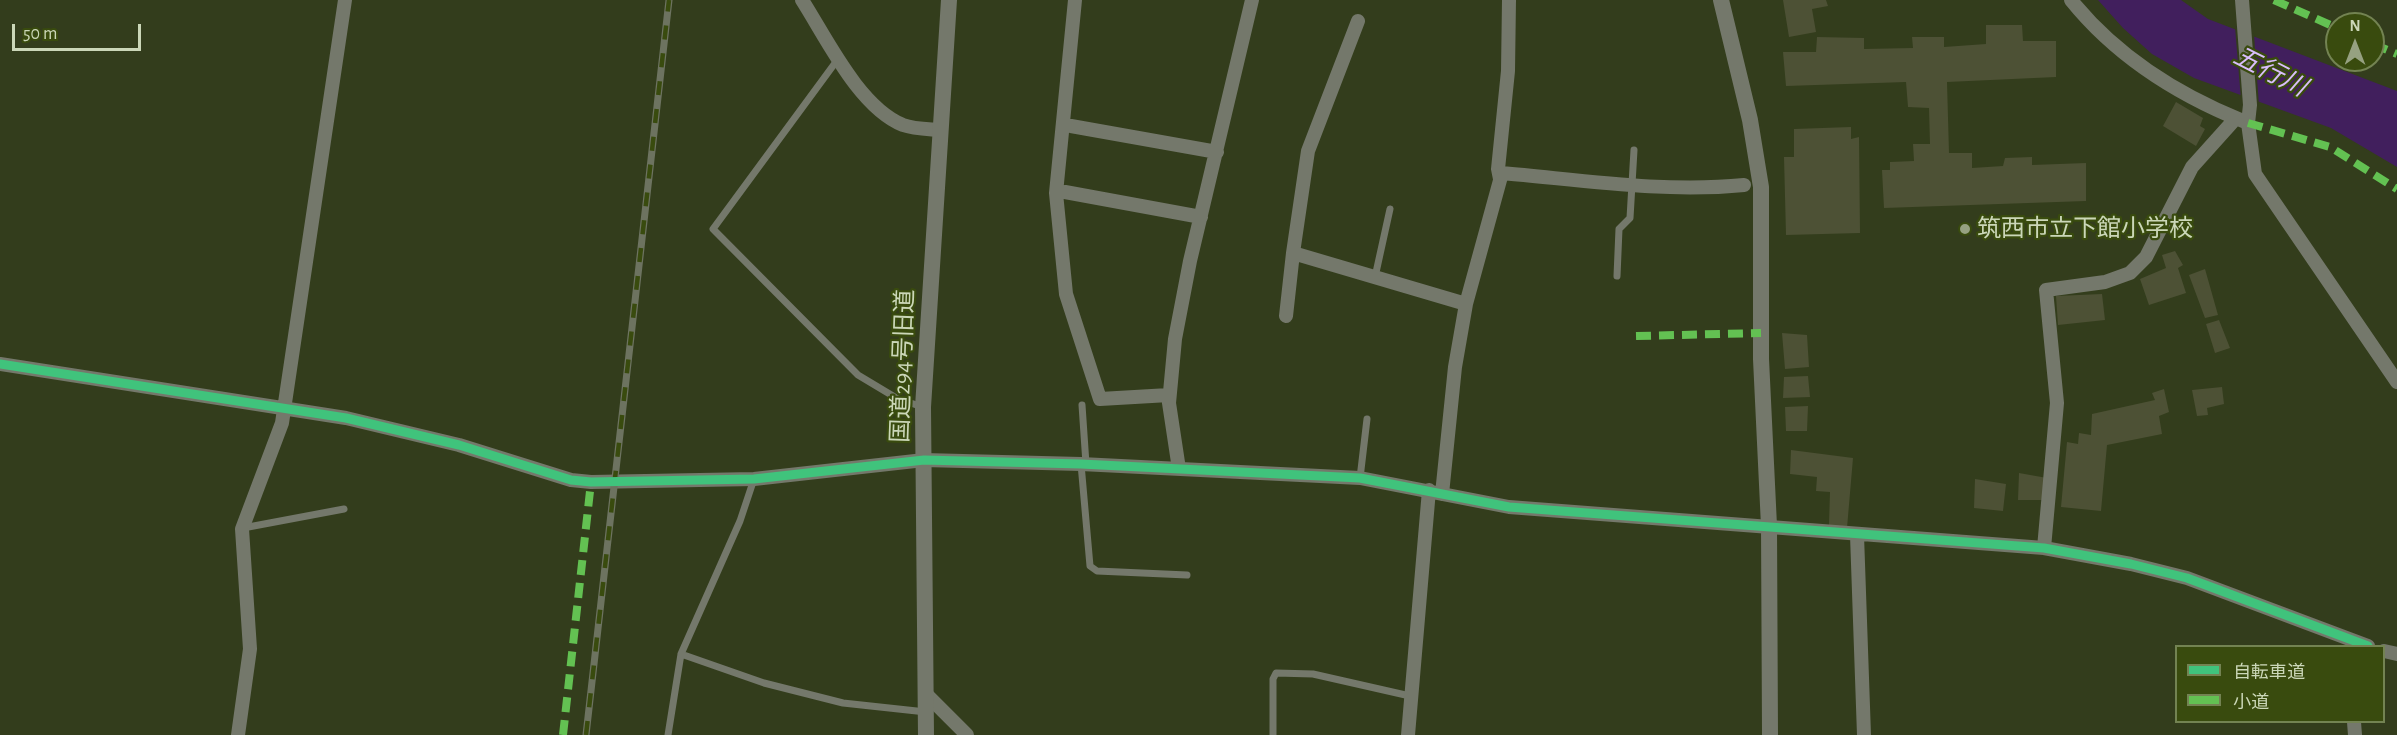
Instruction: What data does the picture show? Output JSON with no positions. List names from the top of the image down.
{
  "streets": {
    "street": ["国道294号旧道"]
  },
  "water": ["五行川"],
  "places": ["筑西市立下館小学校"],
  "legend": ["自転車道", "小道"],
  "scale_bar": "50 m",
  "north": "top"
}
